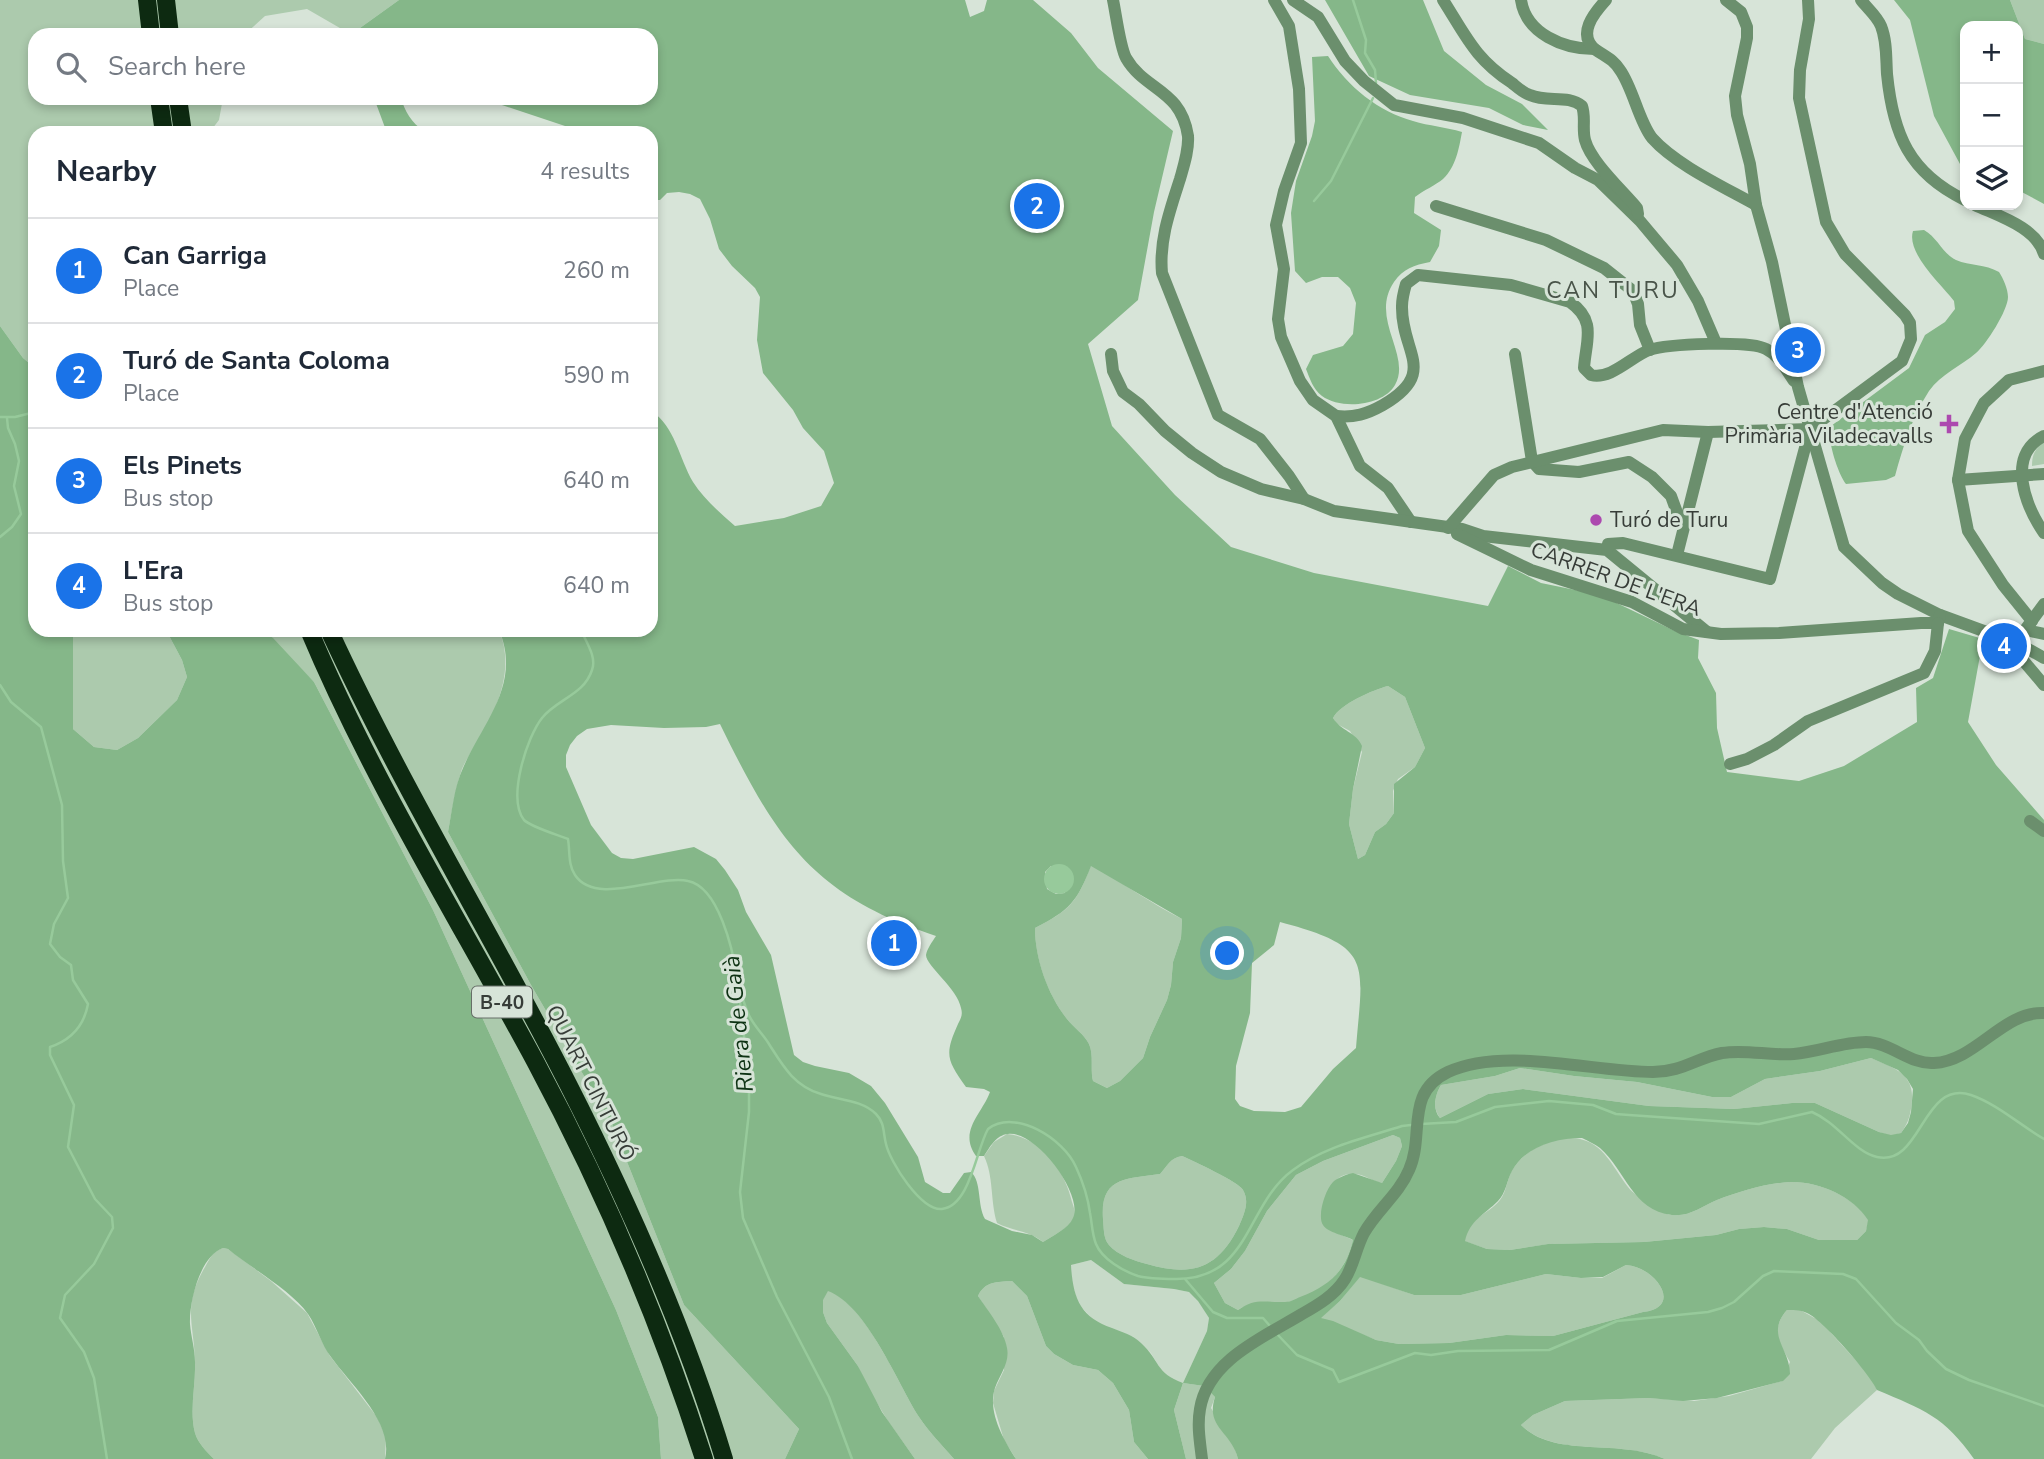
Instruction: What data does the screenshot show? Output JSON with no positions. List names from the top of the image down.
{
  "streets": {
    "highway": ["B-40", "QUART CINTURÓ"],
    "street": ["CARRER DE L'ERA"]
  },
  "districts": ["CAN TURU"],
  "water": ["Riera de Gaià"],
  "places": {
    "health": ["Centre d'Atenció Primària Viladecavalls"],
    "other": ["Turó de Turu"]
  },
  "page": {
    "map_buttons": ["+", "−"],
    "search": "Search here",
    "heading": ["Nearby", "4 results"],
    "pins": [
      "2",
      "3",
      "4",
      "1"
    ],
    "list": [
      {
        "mark": "1",
        "name": "Can Garriga",
        "note": "Place",
        "value": "260 m"
      },
      {
        "mark": "2",
        "name": "Turó de Santa Coloma",
        "note": "Place",
        "value": "590 m"
      },
      {
        "mark": "3",
        "name": "Els Pinets",
        "note": "Bus stop",
        "value": "640 m"
      },
      {
        "mark": "4",
        "name": "L'Era",
        "note": "Bus stop",
        "value": "640 m"
      }
    ]
  }
}
